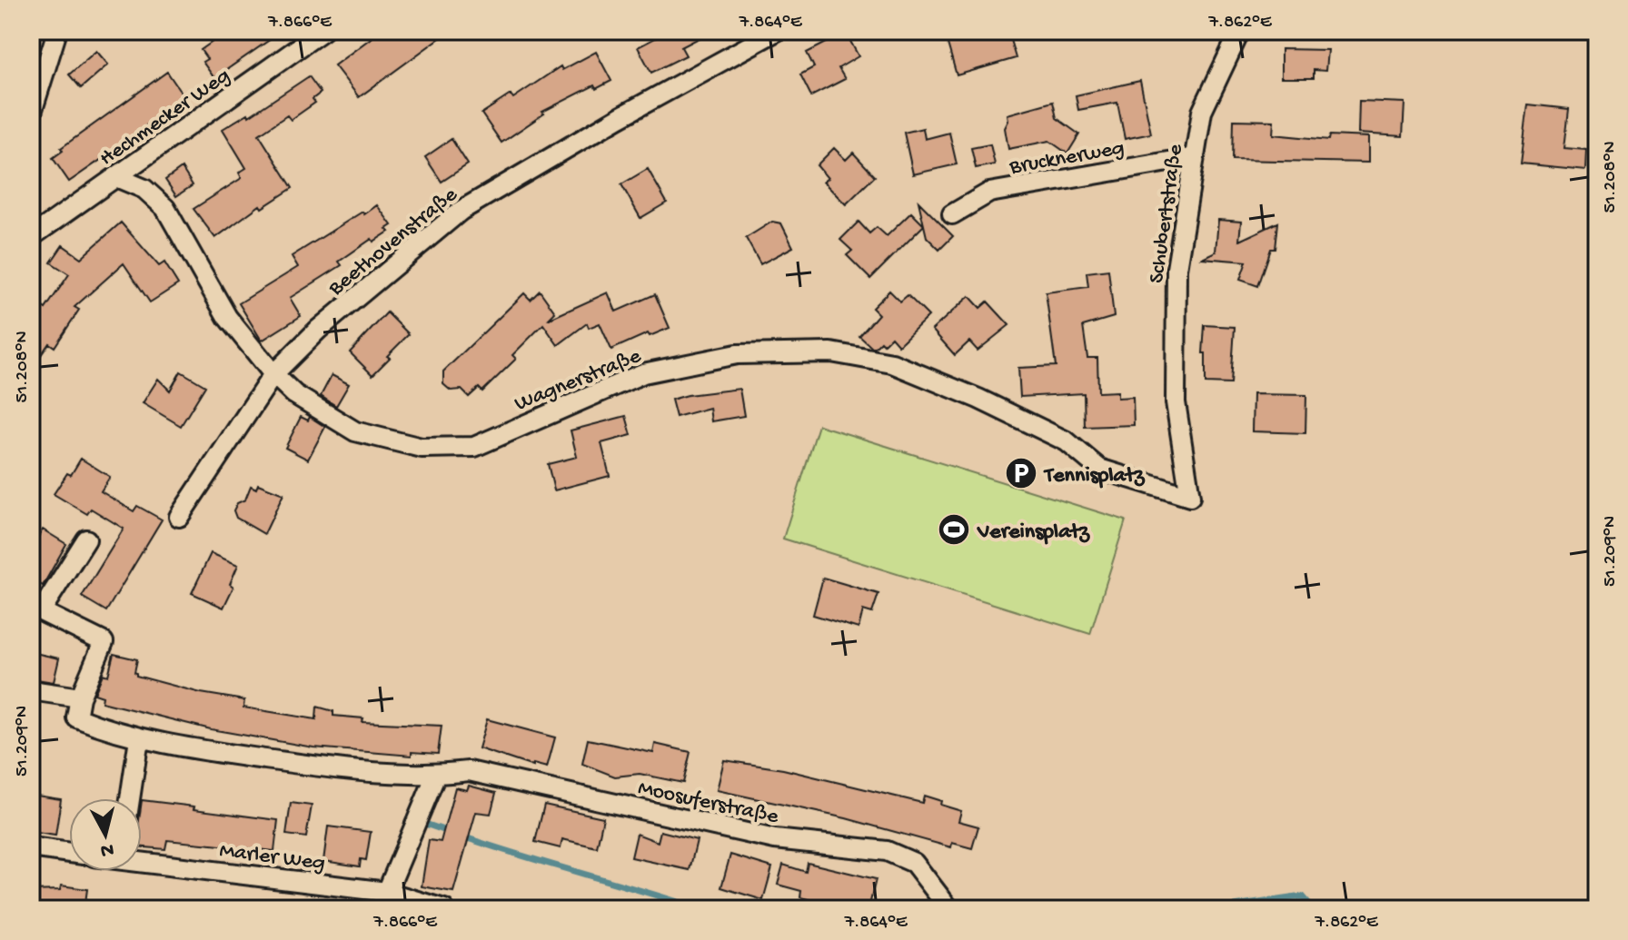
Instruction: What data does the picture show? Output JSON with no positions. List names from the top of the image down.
{
  "streets": {
    "street": [
      "Hechmecker Weg",
      "Brucknerweg",
      "Schubertstraße",
      "Beethovenstraße",
      "Wagnerstraße",
      "Moosuferstraße",
      "Marler Weg"
    ]
  },
  "crossings": [
    ["Hechmecker Weg", "Wagnerstraße"],
    ["Brucknerweg", "Schubertstraße"],
    ["Schubertstraße", "Wagnerstraße"],
    ["Beethovenstraße", "Wagnerstraße"]
  ],
  "places": {
    "parking": ["Tennisplatz"],
    "sports": ["Vereinsplatz"]
  },
  "north": "bottom",
  "coordinates": [
    "7.866°E",
    "7.864°E",
    "7.862°E",
    "51.208°N",
    "51.209°N"
  ]
}
